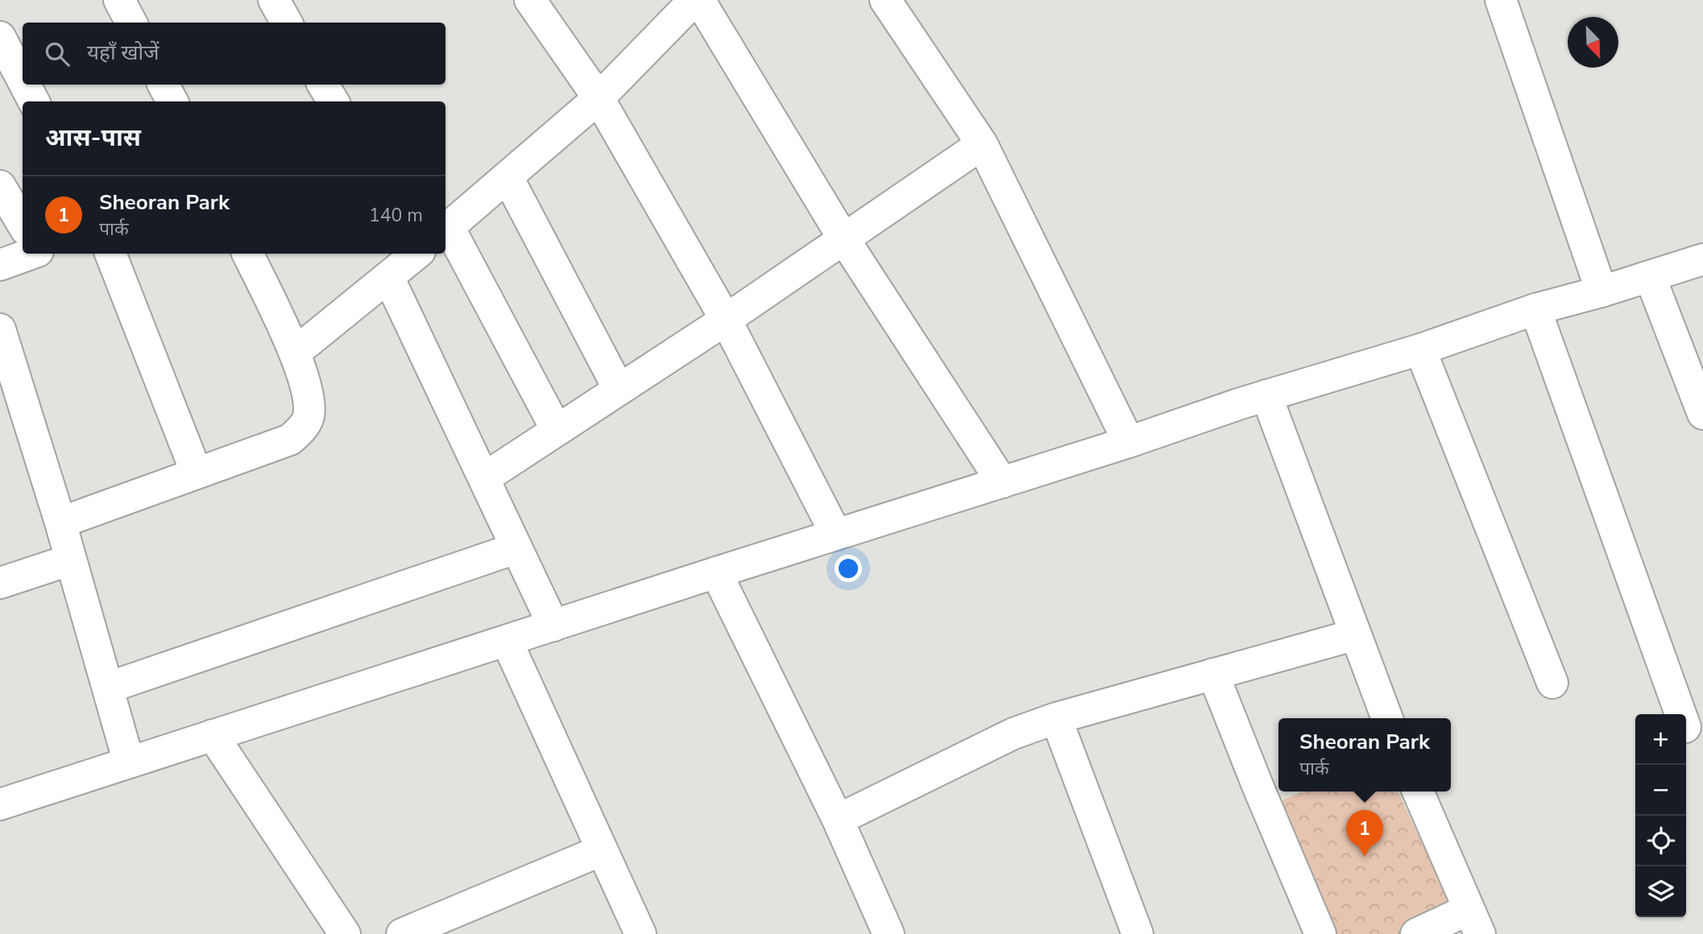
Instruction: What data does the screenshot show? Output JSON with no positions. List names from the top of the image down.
{
  "north": "bottom right",
  "page": {
    "search": "यहाँ खोजें",
    "heading": "आस-पास",
    "list": [
      {
        "mark": "1",
        "name": "Sheoran Park",
        "note": "पार्क",
        "value": "140 m"
      }
    ],
    "map_buttons": ["+", "−"],
    "popup": ["Sheoran Park", "पार्क"],
    "pins": "1"
  }
}
